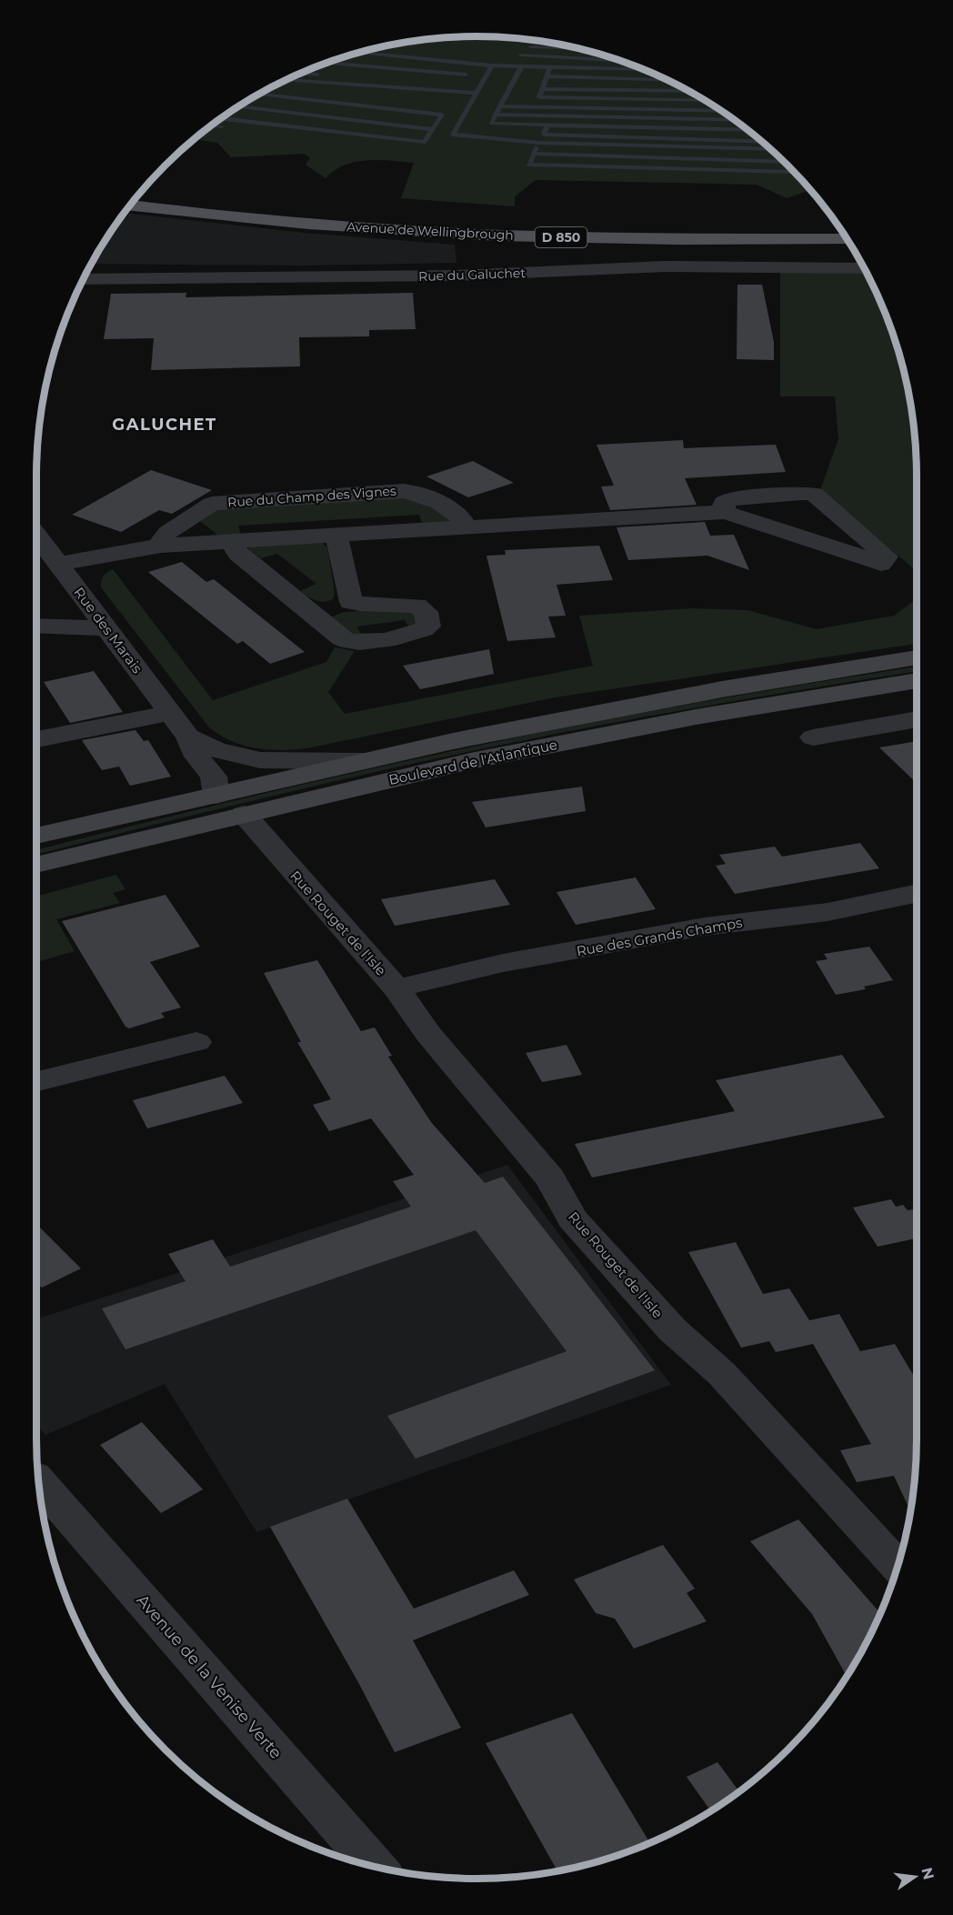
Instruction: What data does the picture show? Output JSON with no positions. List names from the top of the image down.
{
  "streets": {
    "main road": ["Avenue de Wellingbrough", "D 850", "Boulevard de l'Atlantique"],
    "street": [
      "Rue du Galuchet",
      "Rue du Champ des Vignes",
      "Rue des Marais",
      "Rue Rouget de l'Isle",
      "Rue des Grands Champs",
      "Avenue de la Venise Verte"
    ]
  },
  "crossings": [
    ["Rue des Marais", "Boulevard de l'Atlantique"],
    ["Boulevard de l'Atlantique", "Rue Rouget de l'Isle"],
    ["Rue Rouget de l'Isle", "Rue des Grands Champs"]
  ],
  "districts": ["GALUCHET"],
  "north": "right"
}
